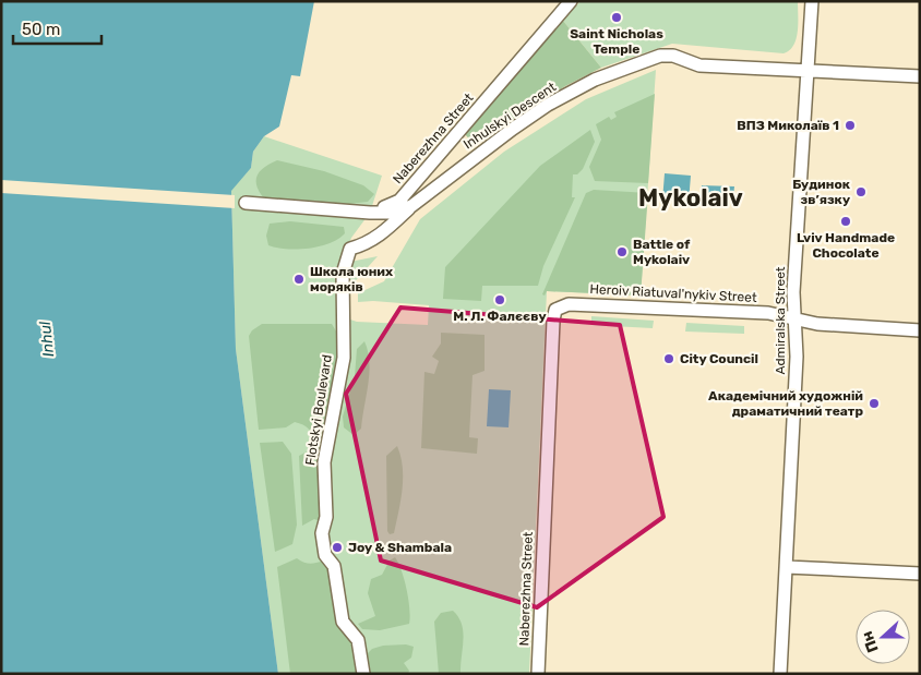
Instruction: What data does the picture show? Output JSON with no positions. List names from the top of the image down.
{
  "streets": {
    "street": [
      "Inhulskyi Descent",
      "Naberezhna Street",
      "Heroiv Riatuval'nykiv Street",
      "Admiralska Street",
      "Flotskyi Boulevard"
    ]
  },
  "crossings": [
    ["Inhulskyi Descent", "Naberezhna Street"],
    ["Inhulskyi Descent", "Admiralska Street"],
    ["Inhulskyi Descent", "Flotskyi Boulevard"],
    ["Naberezhna Street", "Heroiv Riatuval'nykiv Street"],
    ["Heroiv Riatuval'nykiv Street", "Admiralska Street"]
  ],
  "districts": ["Mykolaiv"],
  "water": ["Inhul"],
  "places": [
    "Saint Nicholas Temple",
    "ВПЗ Миколаїв 1",
    "Будинок зв’язку",
    "Lviv Handmade Chocolate",
    "Battle of Mykolaiv",
    "Школа юних моряків",
    "М. Л. Фалєєву",
    "City Council",
    "Академічний художній драматичний театр",
    "Joy & Shambala"
  ],
  "scale_bar": "50 m",
  "north": "left"
}
